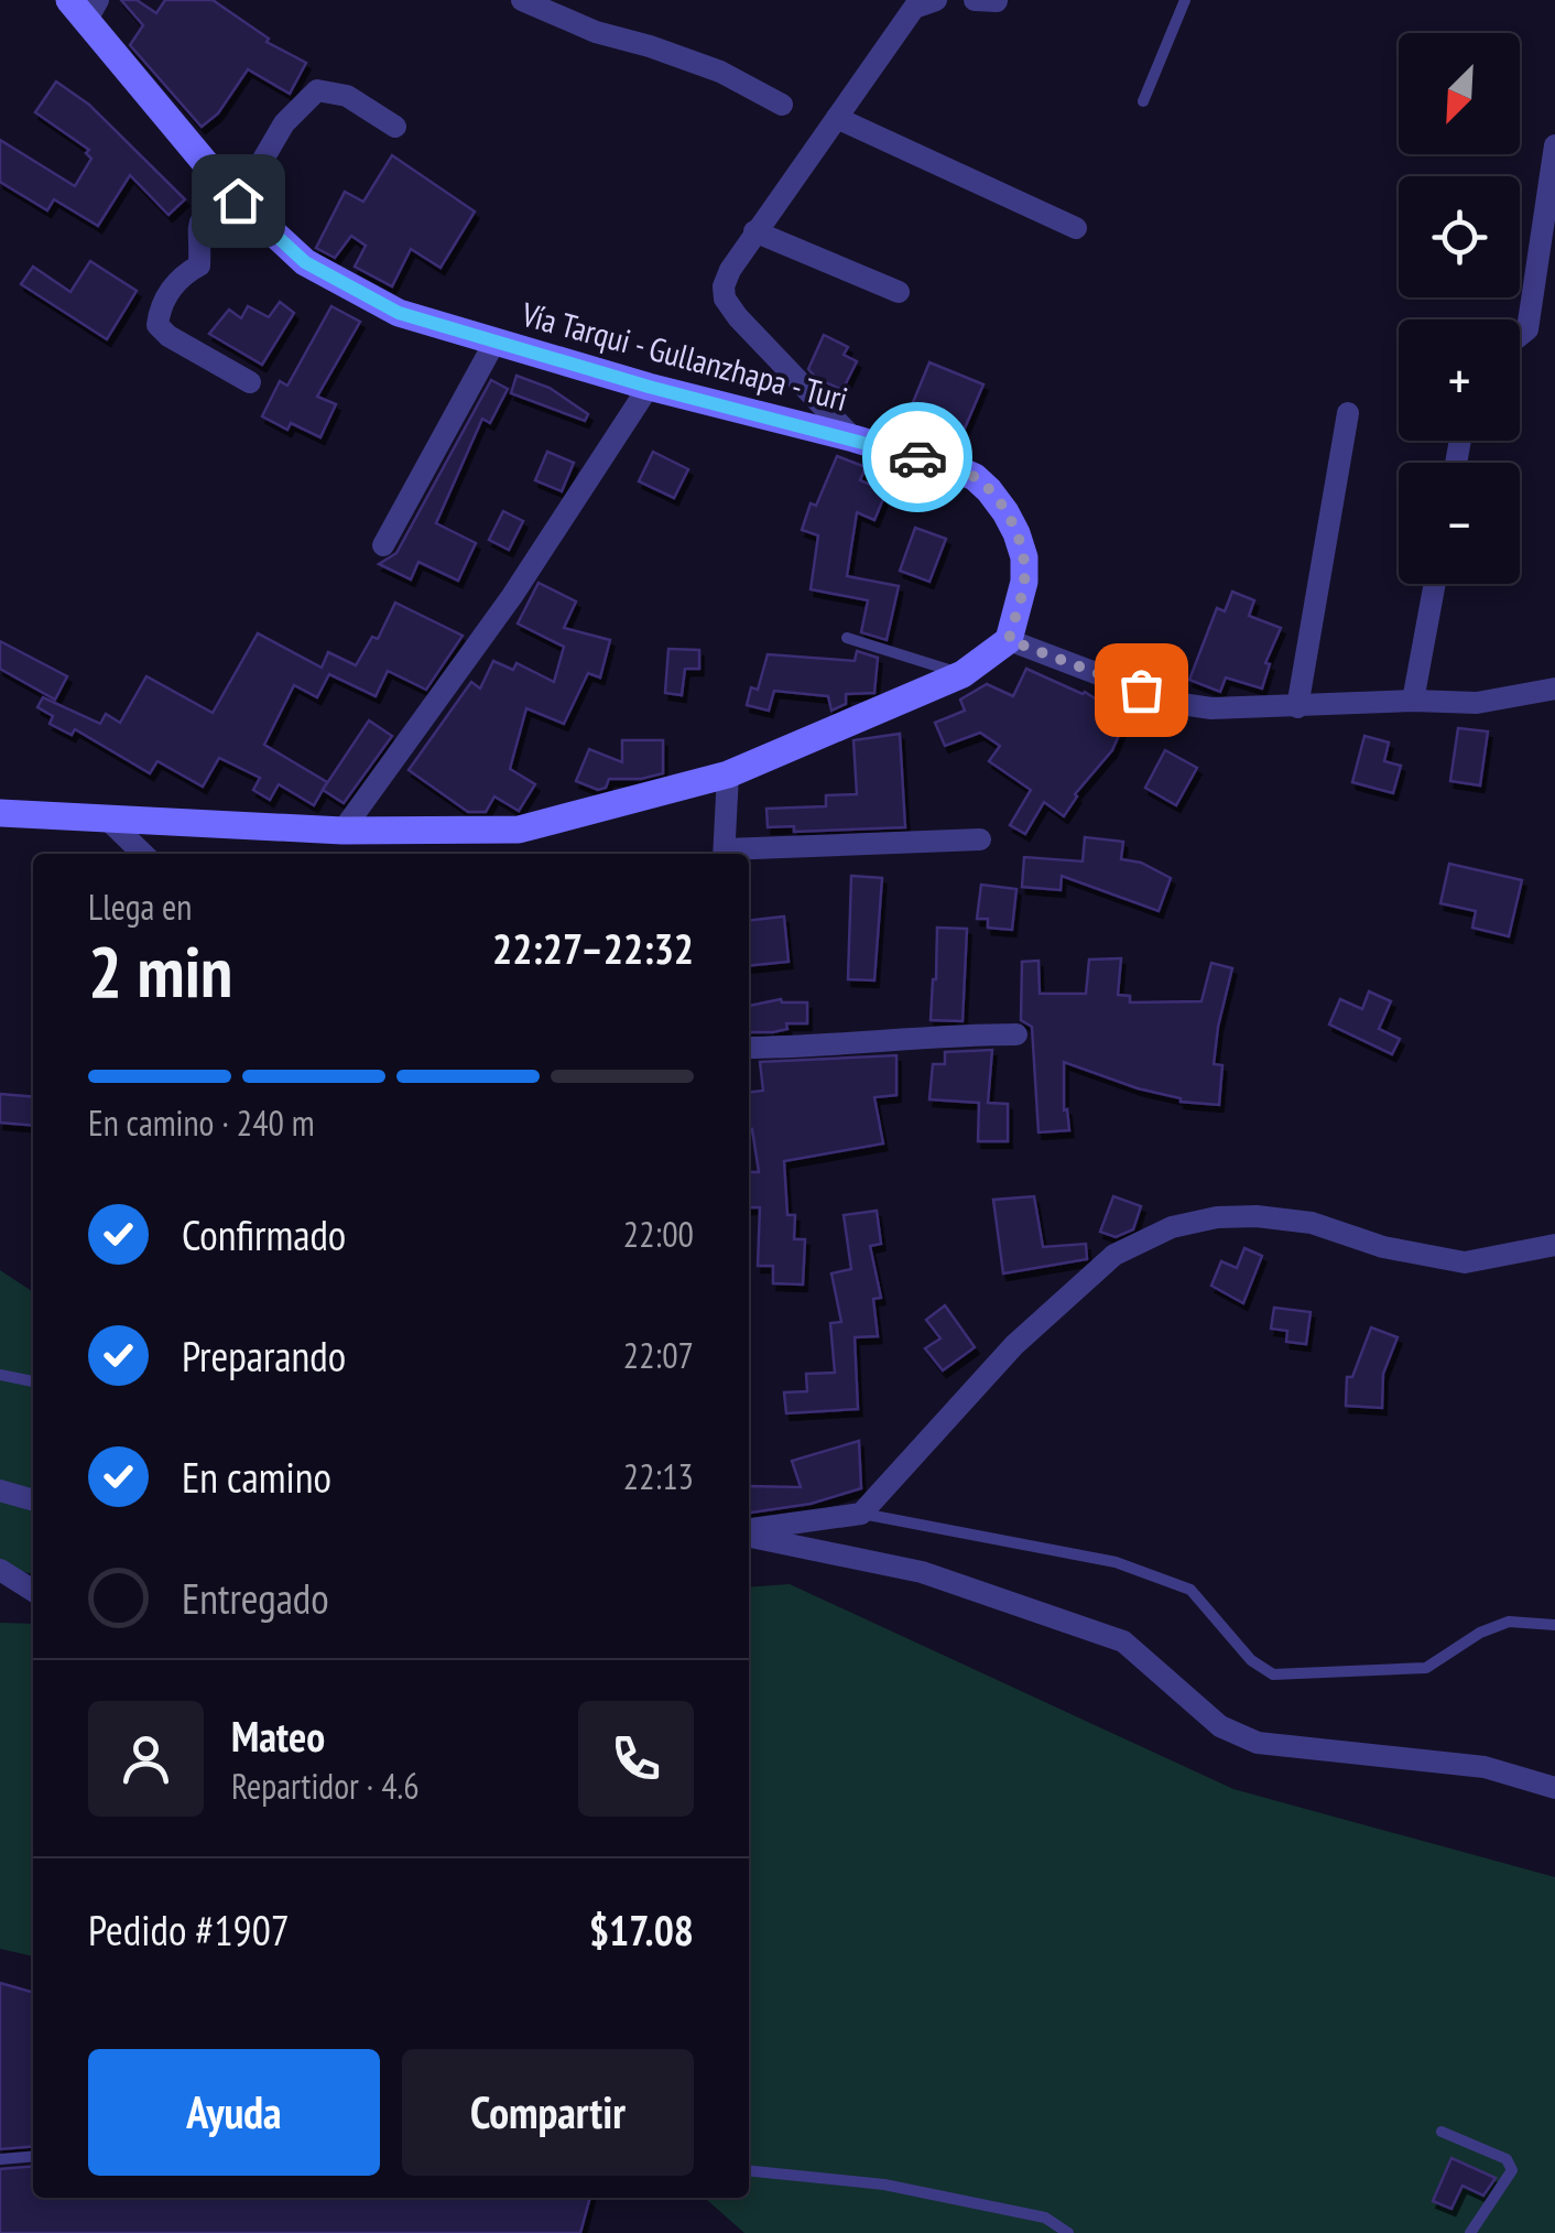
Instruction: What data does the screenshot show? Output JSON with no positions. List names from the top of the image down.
{
  "streets": {
    "main road": ["Vía Tarqui - Gullanzhapa - Turi"]
  },
  "north": "bottom left",
  "page": {
    "map_buttons": ["+", "−"],
    "heading": ["2 min", "Llega en", "22:27–22:32"],
    "panel": [
      "Mateo",
      "Repartidor · 4.6",
      "Pedido #1907",
      "$17.08"
    ],
    "bar": "En camino · 240 m",
    "list": [
      ["Confirmado", "22:00"],
      ["Preparando", "22:07"],
      ["En camino", "22:13"],
      "Entregado"
    ],
    "buttons": ["Ayuda", "Compartir"]
  }
}
